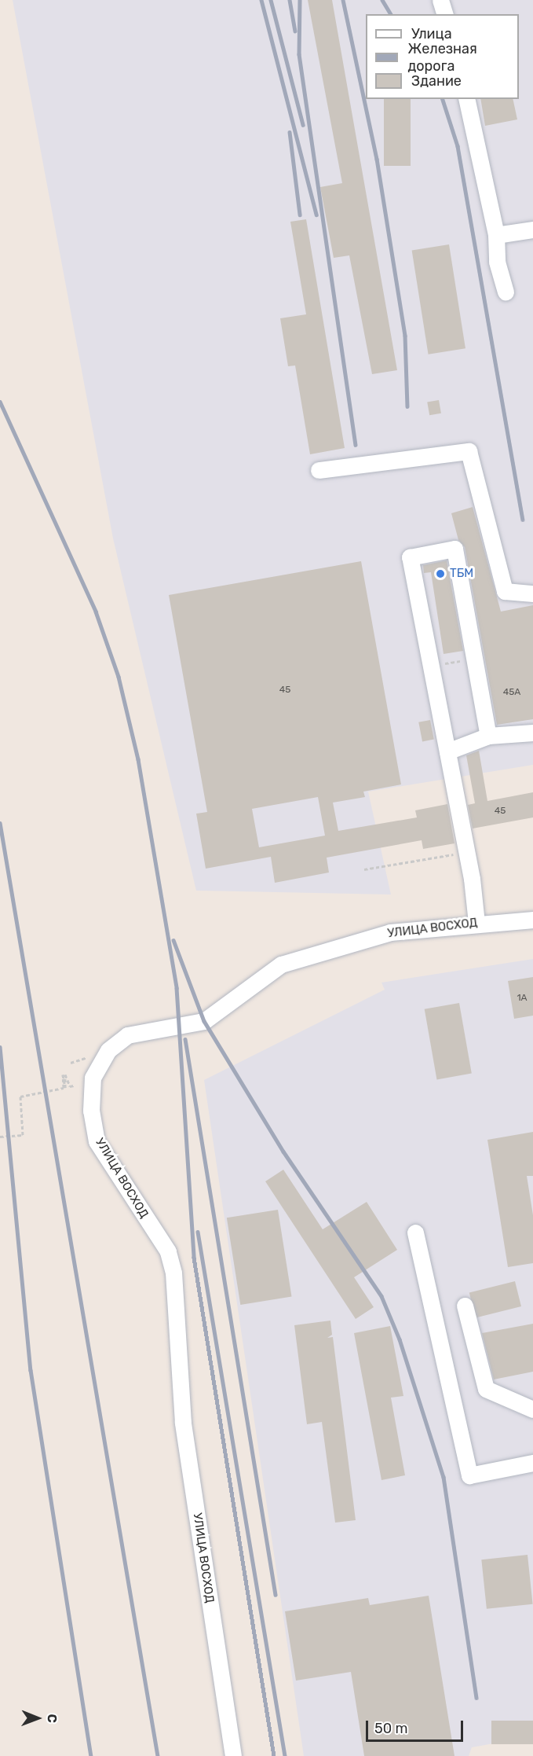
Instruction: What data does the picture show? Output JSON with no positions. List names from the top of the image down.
{
  "streets": {
    "street": ["УЛИЦА ВОСХОД"]
  },
  "places": ["ТБМ"],
  "house_numbers": [
    "45",
    "45А",
    "45",
    "1А"
  ],
  "legend": ["Улица", "Железная дорога", "Здание"],
  "scale_bar": "50 m",
  "north": "right"
}
